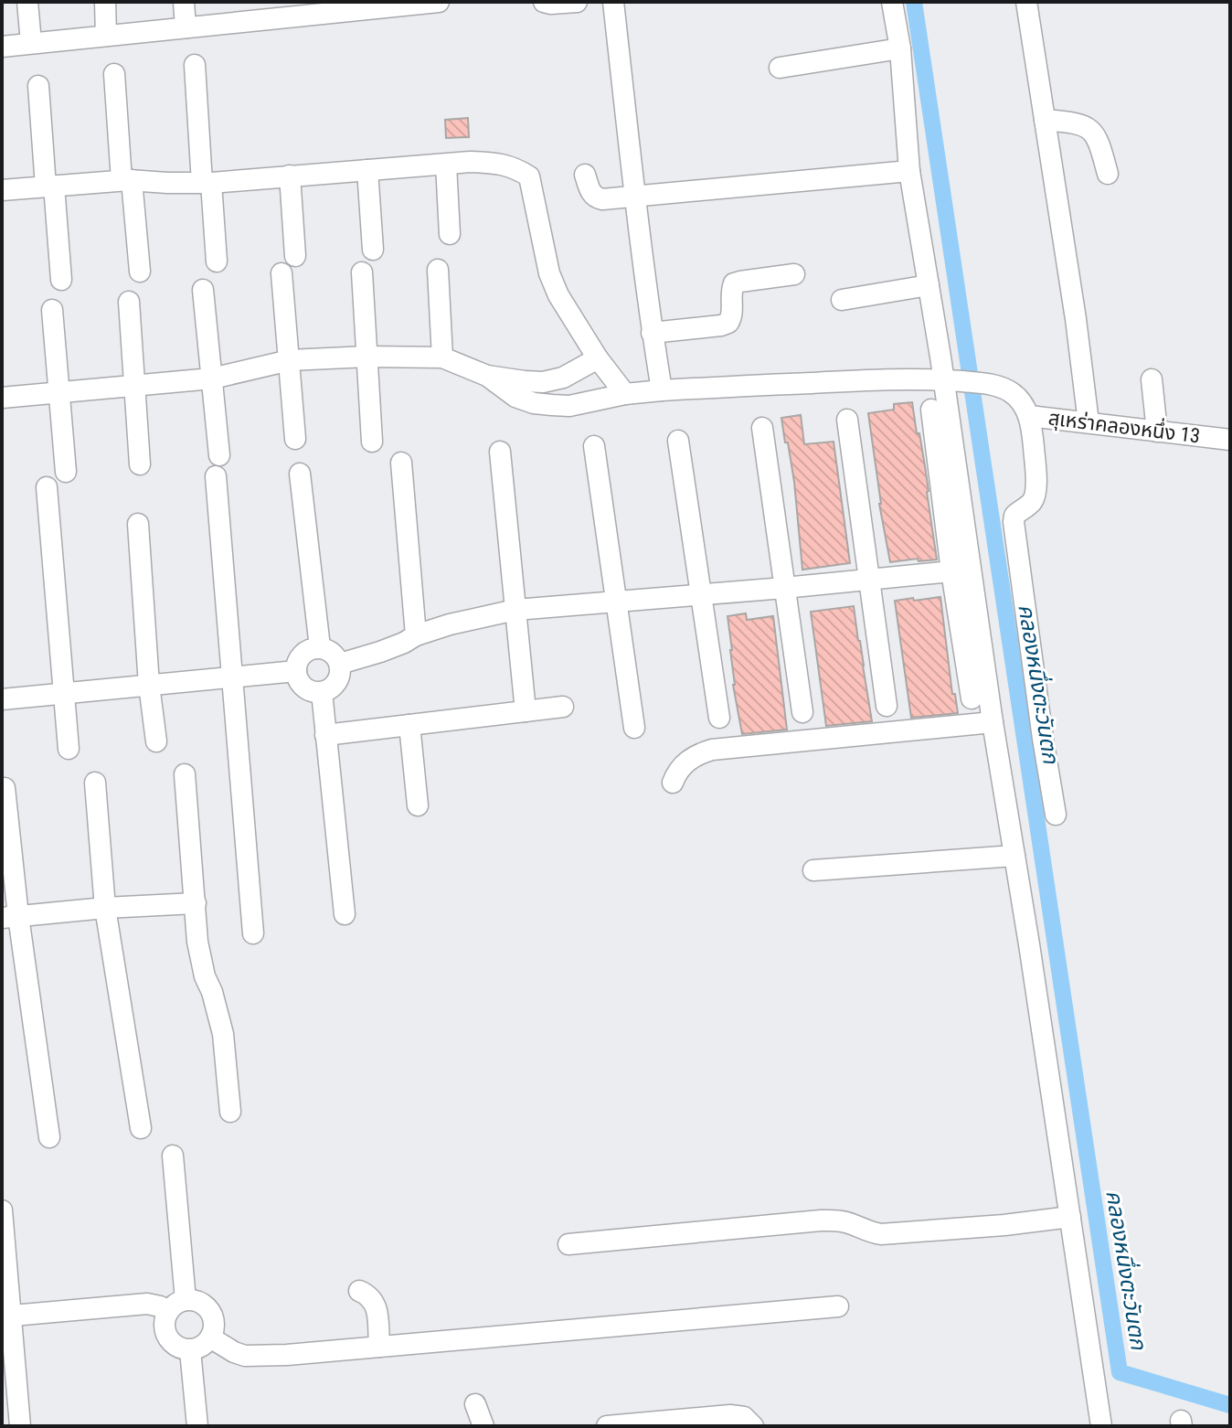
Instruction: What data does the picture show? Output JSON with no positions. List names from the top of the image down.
{
  "streets": {
    "street": ["สุเหร่าคลองหนึ่ง 13"]
  },
  "water": ["คลองหนึ่งตะวันตก"]
}
